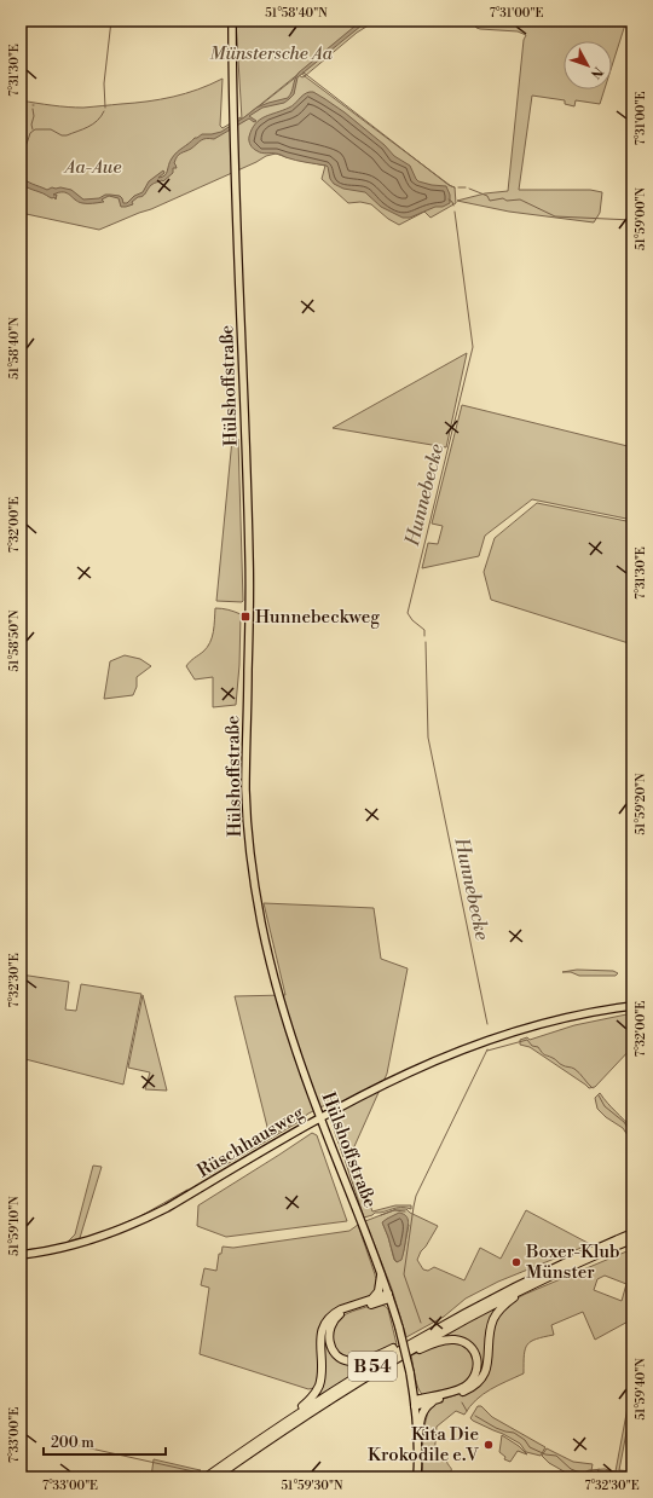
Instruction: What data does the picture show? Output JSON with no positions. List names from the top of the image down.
{
  "streets": {
    "highway": ["B 54"],
    "main road": ["Hülshoffstraße", "Rüschhausweg"]
  },
  "crossings": [
    ["Hülshoffstraße", "Rüschhausweg"]
  ],
  "water": ["Hunnebecke"],
  "parks": ["Münstersche Aa", "Aa-Aue"],
  "places": {
    "transit": ["Hunnebeckweg"],
    "other": ["Boxer-Klub Münster", "Kita Die Krokodile e.V"]
  },
  "scale_bar": "200 m",
  "north": "bottom right",
  "coordinates": [
    "51°58'40\"N",
    "7°31'00\"E",
    "7°31'30\"E",
    "51°59'00\"N",
    "7°32'00\"E",
    "51°58'50\"N",
    "51°59'20\"N",
    "7°32'30\"E",
    "51°59'10\"N",
    "51°59'40\"N",
    "7°33'00\"E",
    "51°59'30\"N"
  ]
}
